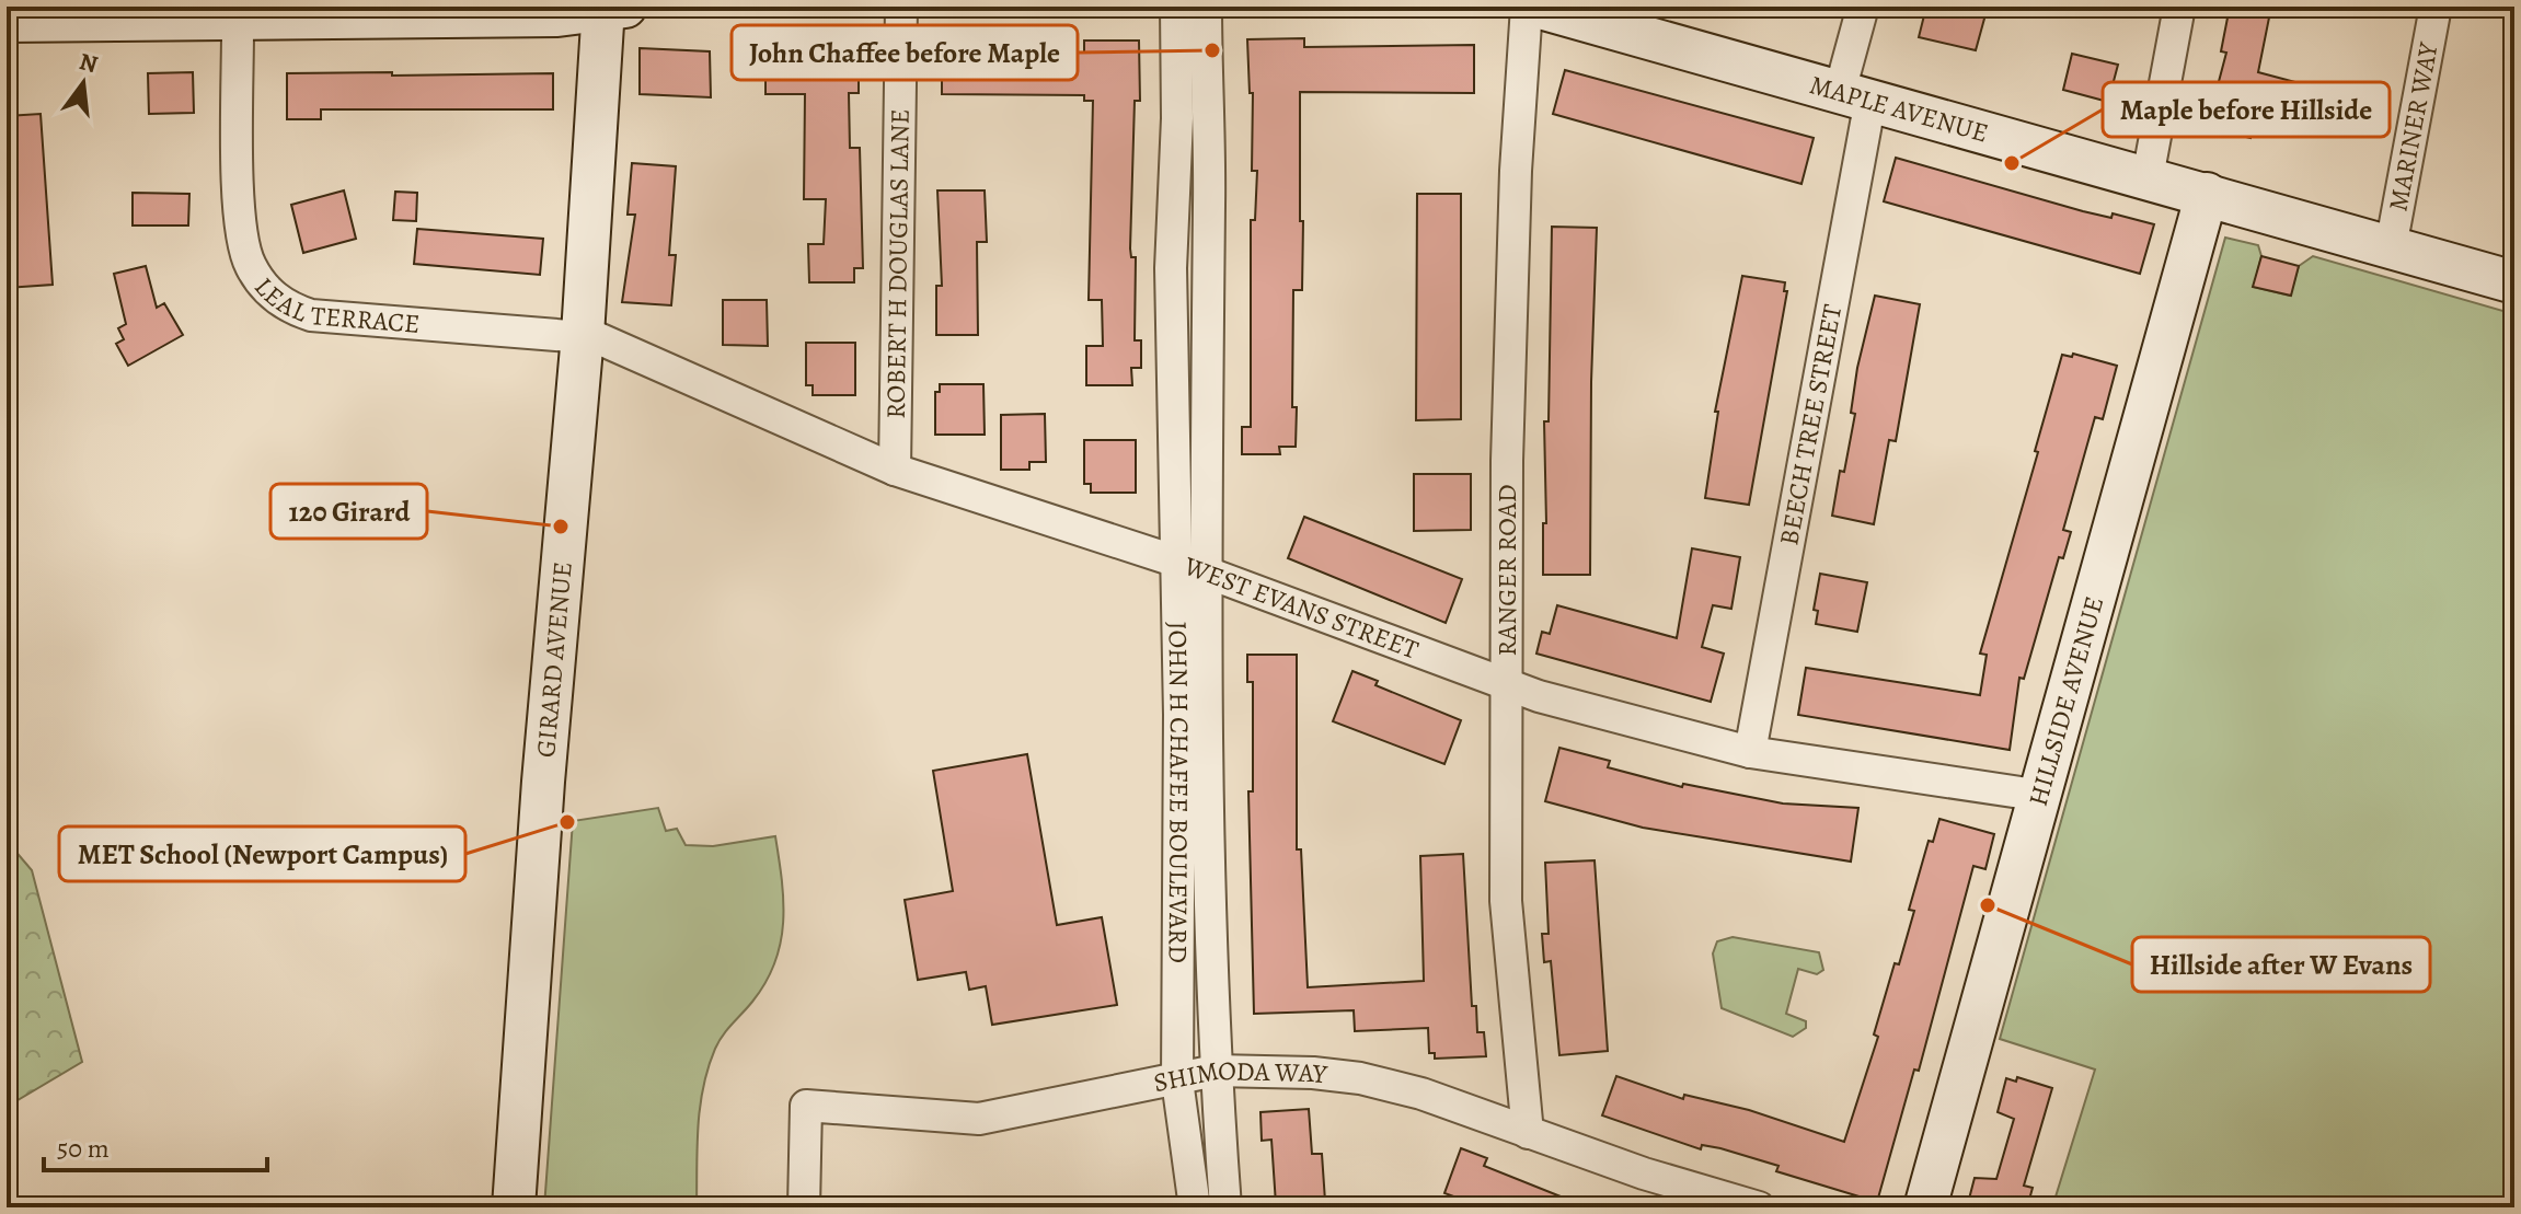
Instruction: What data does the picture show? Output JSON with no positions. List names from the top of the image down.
{
  "streets": {
    "street": [
      "MAPLE AVENUE",
      "MARINER WAY",
      "ROBERT H DOUGLAS LANE",
      "LEAL TERRACE",
      "BEECH TREE STREET",
      "RANGER ROAD",
      "WEST EVANS STREET",
      "GIRARD AVENUE",
      "HILLSIDE AVENUE",
      "JOHN H CHAFEE BOULEVARD",
      "SHIMODA WAY"
    ]
  },
  "crossings": [
    ["MAPLE AVENUE", "MARINER WAY"],
    ["MAPLE AVENUE", "BEECH TREE STREET"],
    ["MAPLE AVENUE", "HILLSIDE AVENUE"],
    ["ROBERT H DOUGLAS LANE", "WEST EVANS STREET"],
    ["LEAL TERRACE", "WEST EVANS STREET"],
    ["LEAL TERRACE", "GIRARD AVENUE"],
    ["BEECH TREE STREET", "WEST EVANS STREET"],
    ["RANGER ROAD", "WEST EVANS STREET"],
    ["RANGER ROAD", "SHIMODA WAY"],
    ["WEST EVANS STREET", "GIRARD AVENUE"],
    ["WEST EVANS STREET", "HILLSIDE AVENUE"],
    ["WEST EVANS STREET", "JOHN H CHAFEE BOULEVARD"],
    ["JOHN H CHAFEE BOULEVARD", "SHIMODA WAY"]
  ],
  "places": [
    "John Chaffee before Maple",
    "Maple before Hillside",
    "120 Girard",
    "MET School (Newport Campus)",
    "Hillside after W Evans"
  ],
  "scale_bar": "50 m",
  "north": "top"
}
